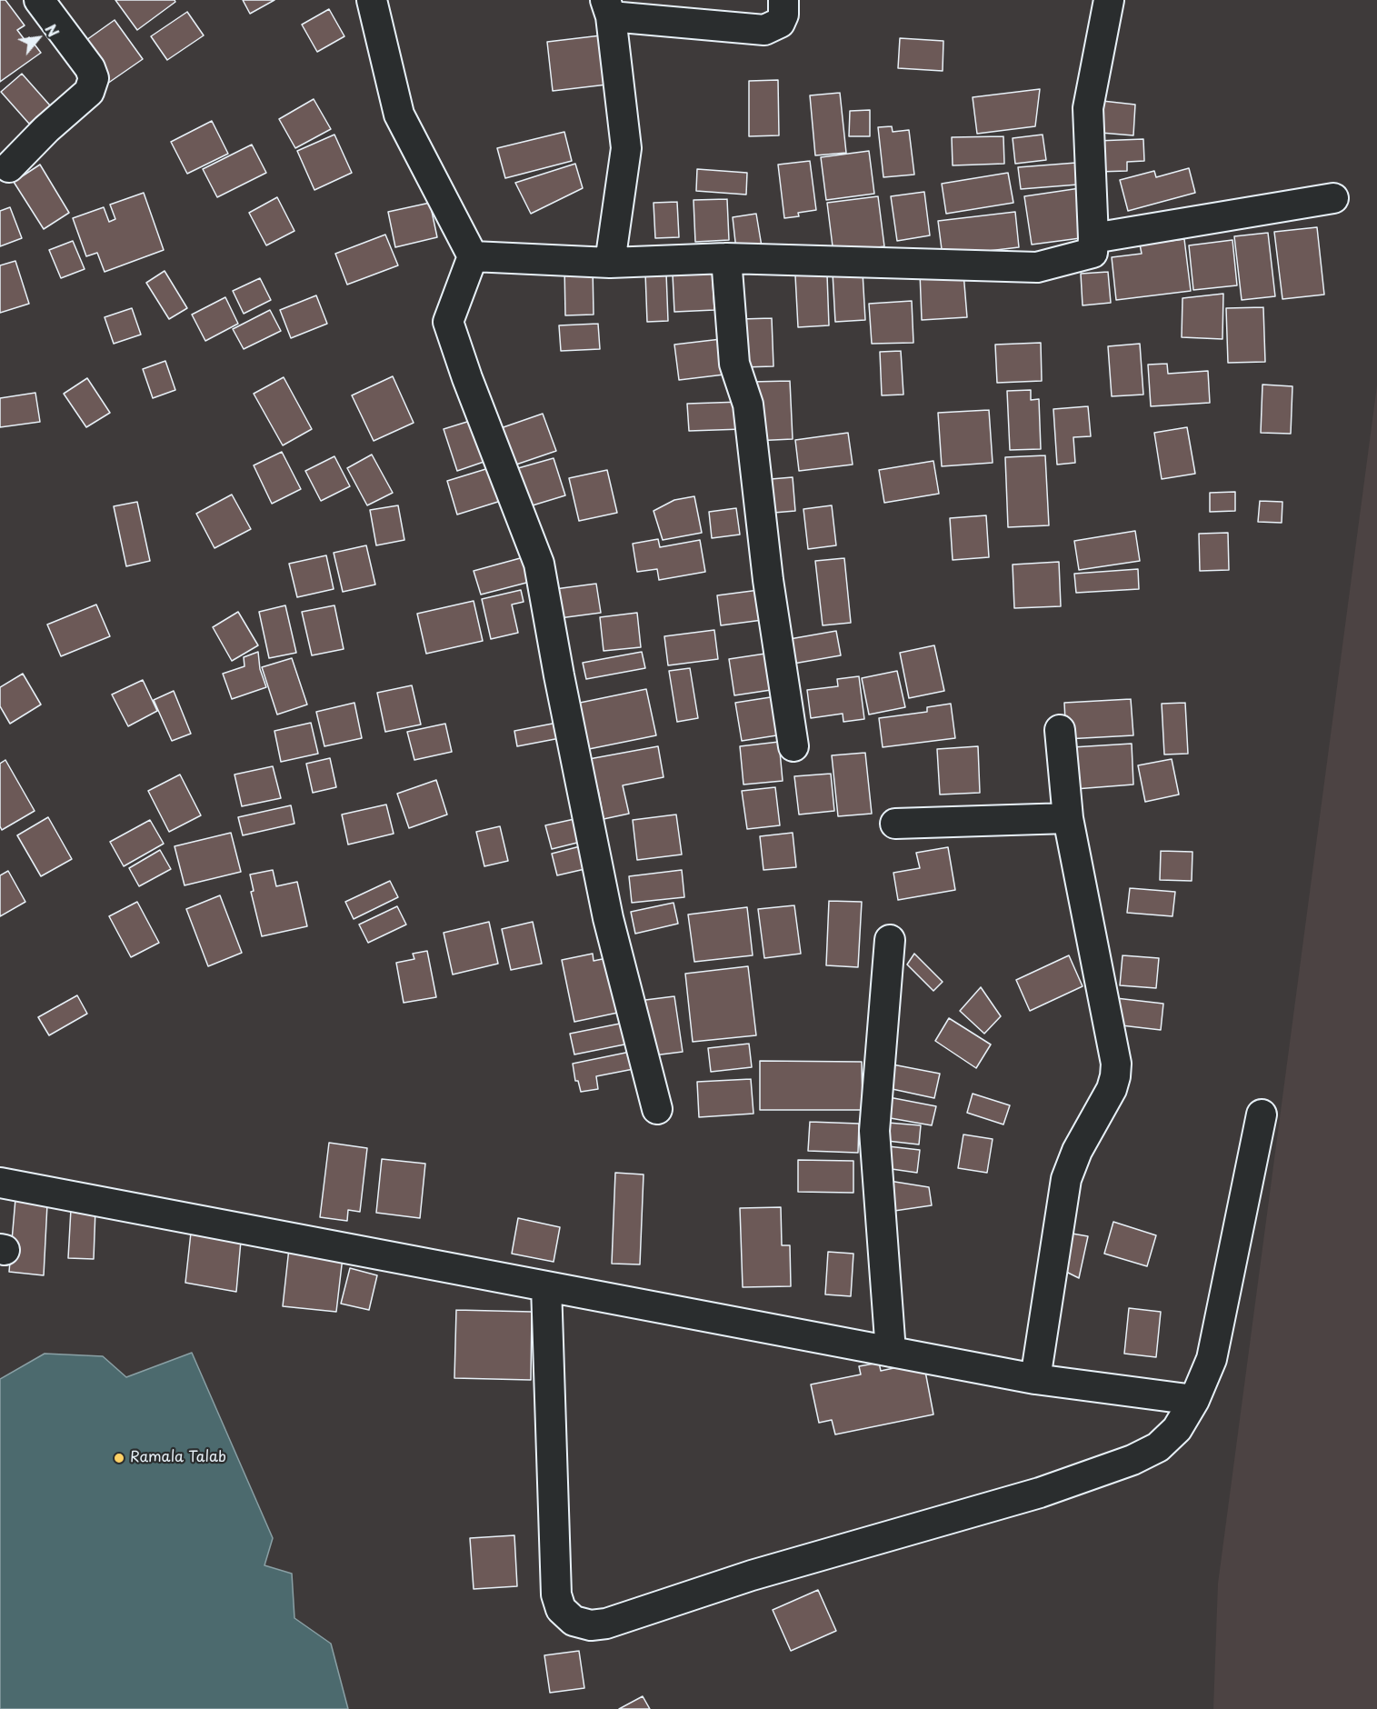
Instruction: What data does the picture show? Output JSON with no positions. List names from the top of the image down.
{
  "places": ["Ramala Talab"],
  "north": "top right"
}
